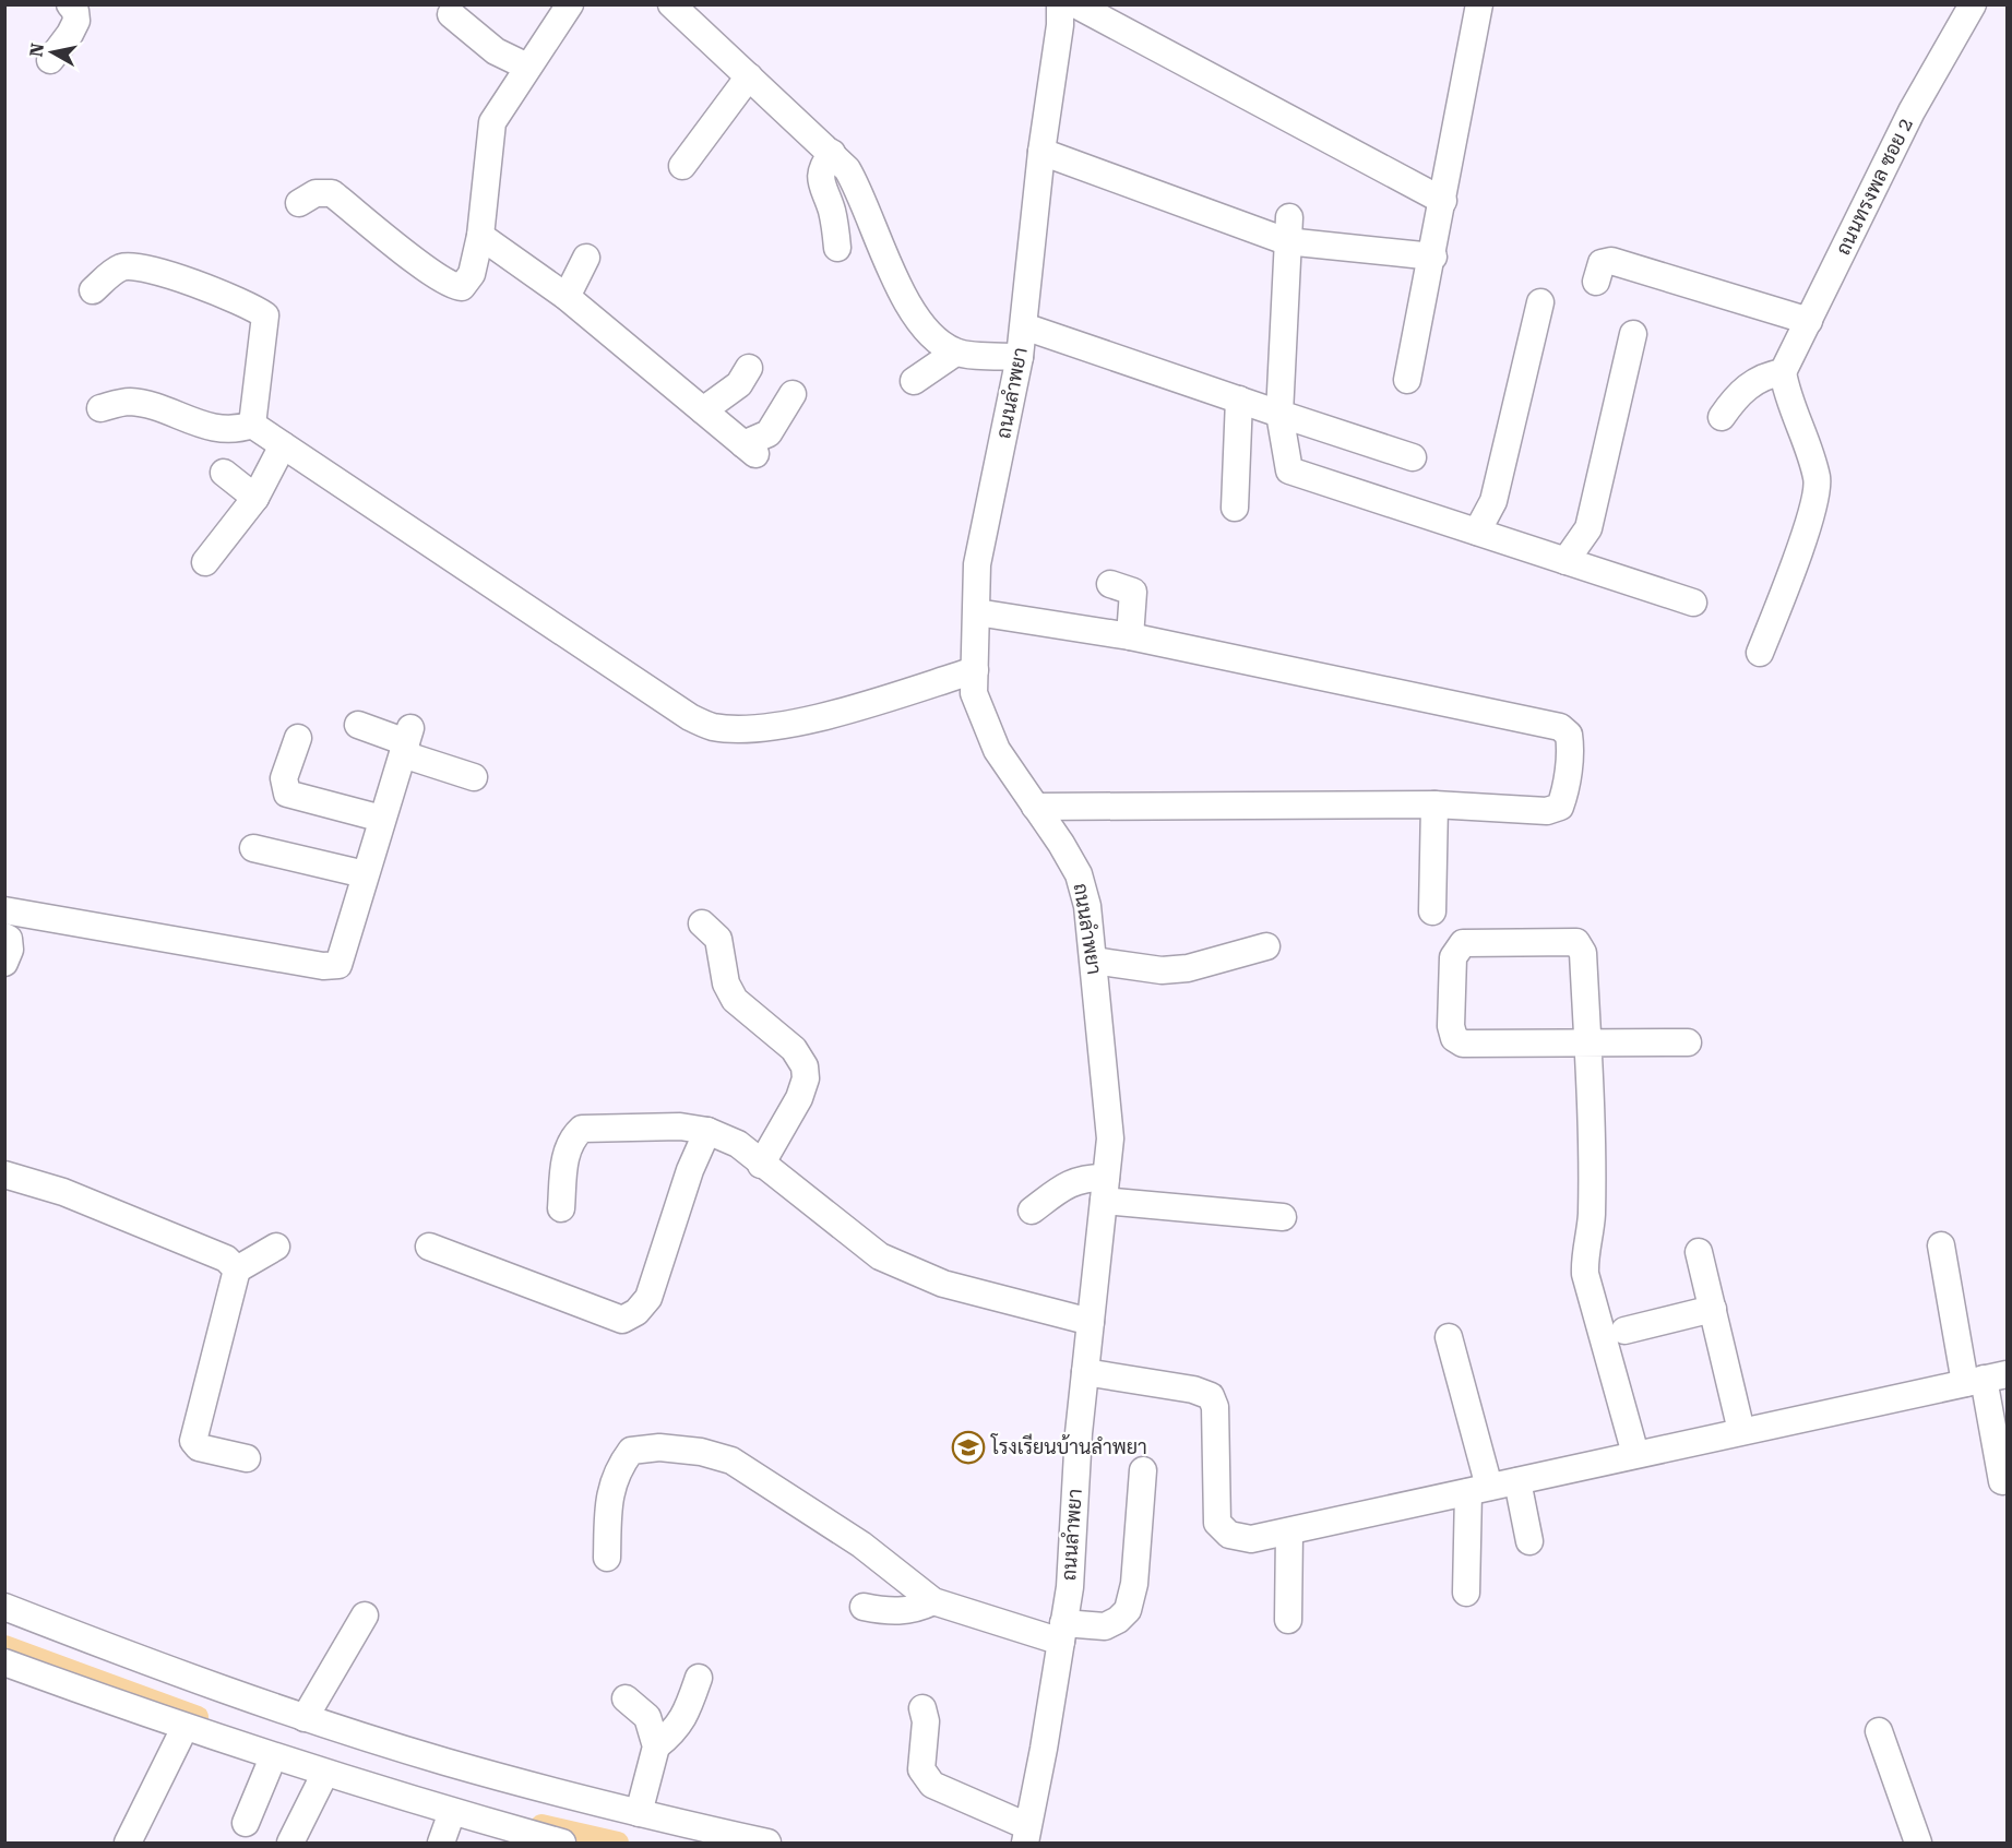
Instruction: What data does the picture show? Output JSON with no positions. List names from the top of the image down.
{
  "streets": {
    "street": ["ถนนทรงพล ซอย 2", "ถนนลำพยา"]
  },
  "places": {
    "school or university": ["โรงเรียนบ้านลำพยา"]
  },
  "north": "left"
}
